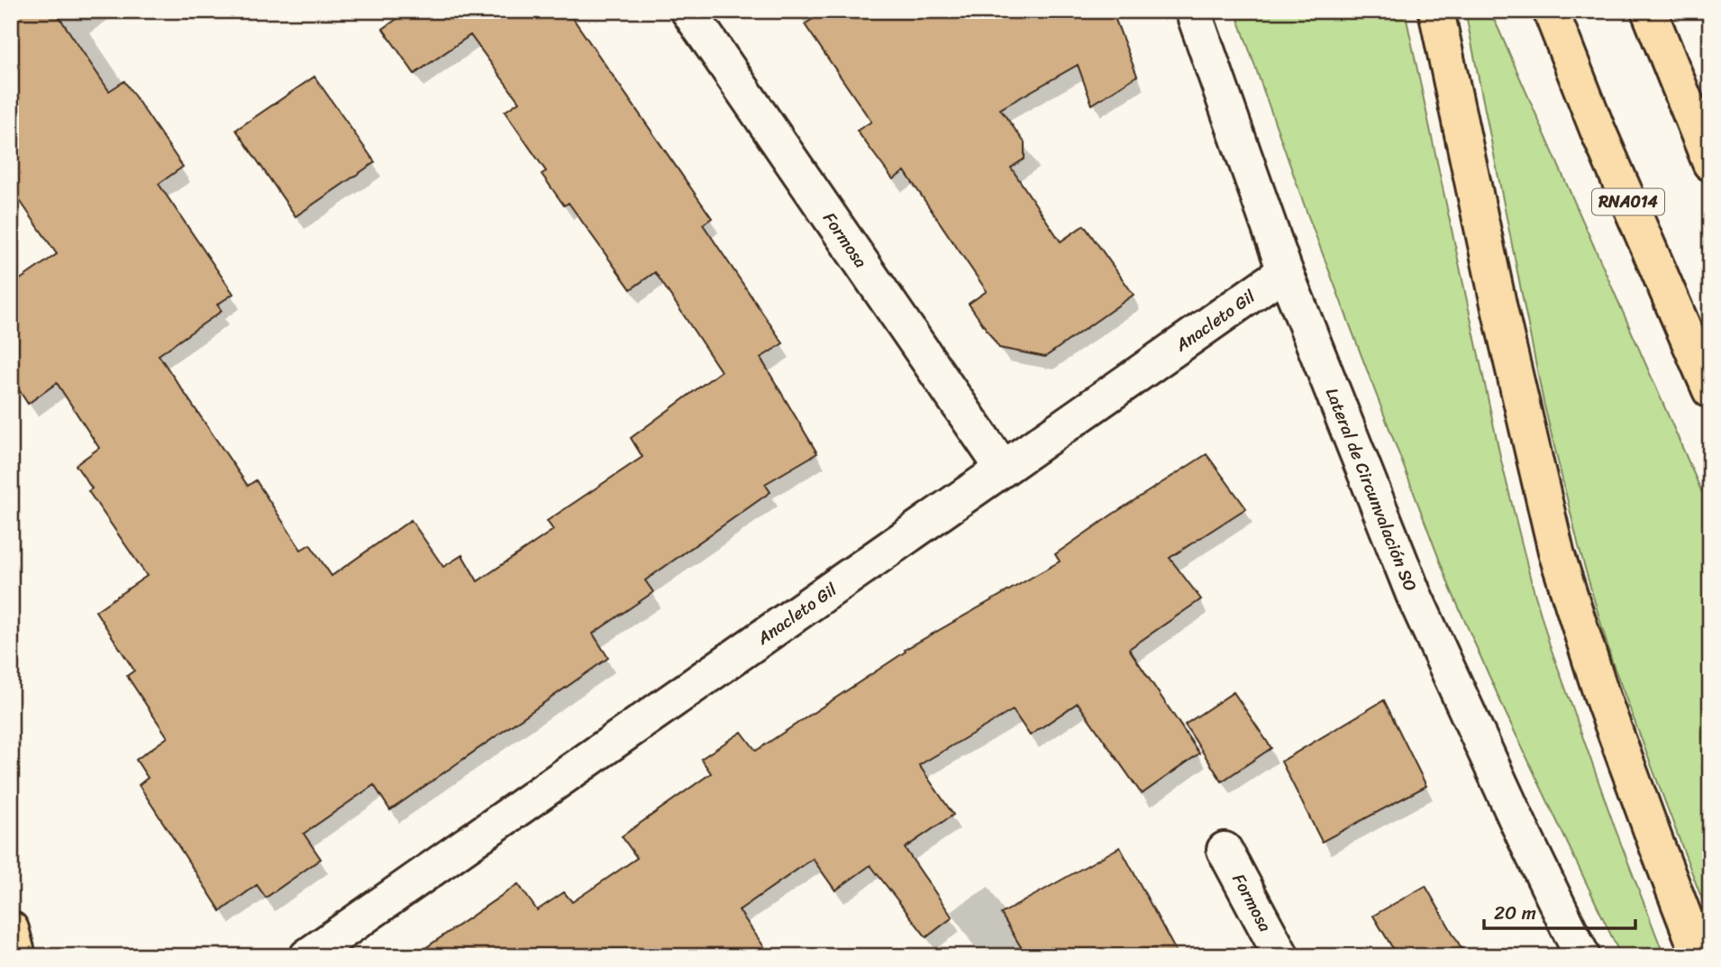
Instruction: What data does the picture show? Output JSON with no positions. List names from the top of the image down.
{
  "streets": {
    "main road": ["RNA014"],
    "street": ["Formosa", "Anacleto Gil", "Lateral de Circunvalación SO"]
  },
  "crossings": [
    ["Formosa", "Anacleto Gil"],
    ["Anacleto Gil", "Lateral de Circunvalación SO"]
  ],
  "scale_bar": "20 m"
}
